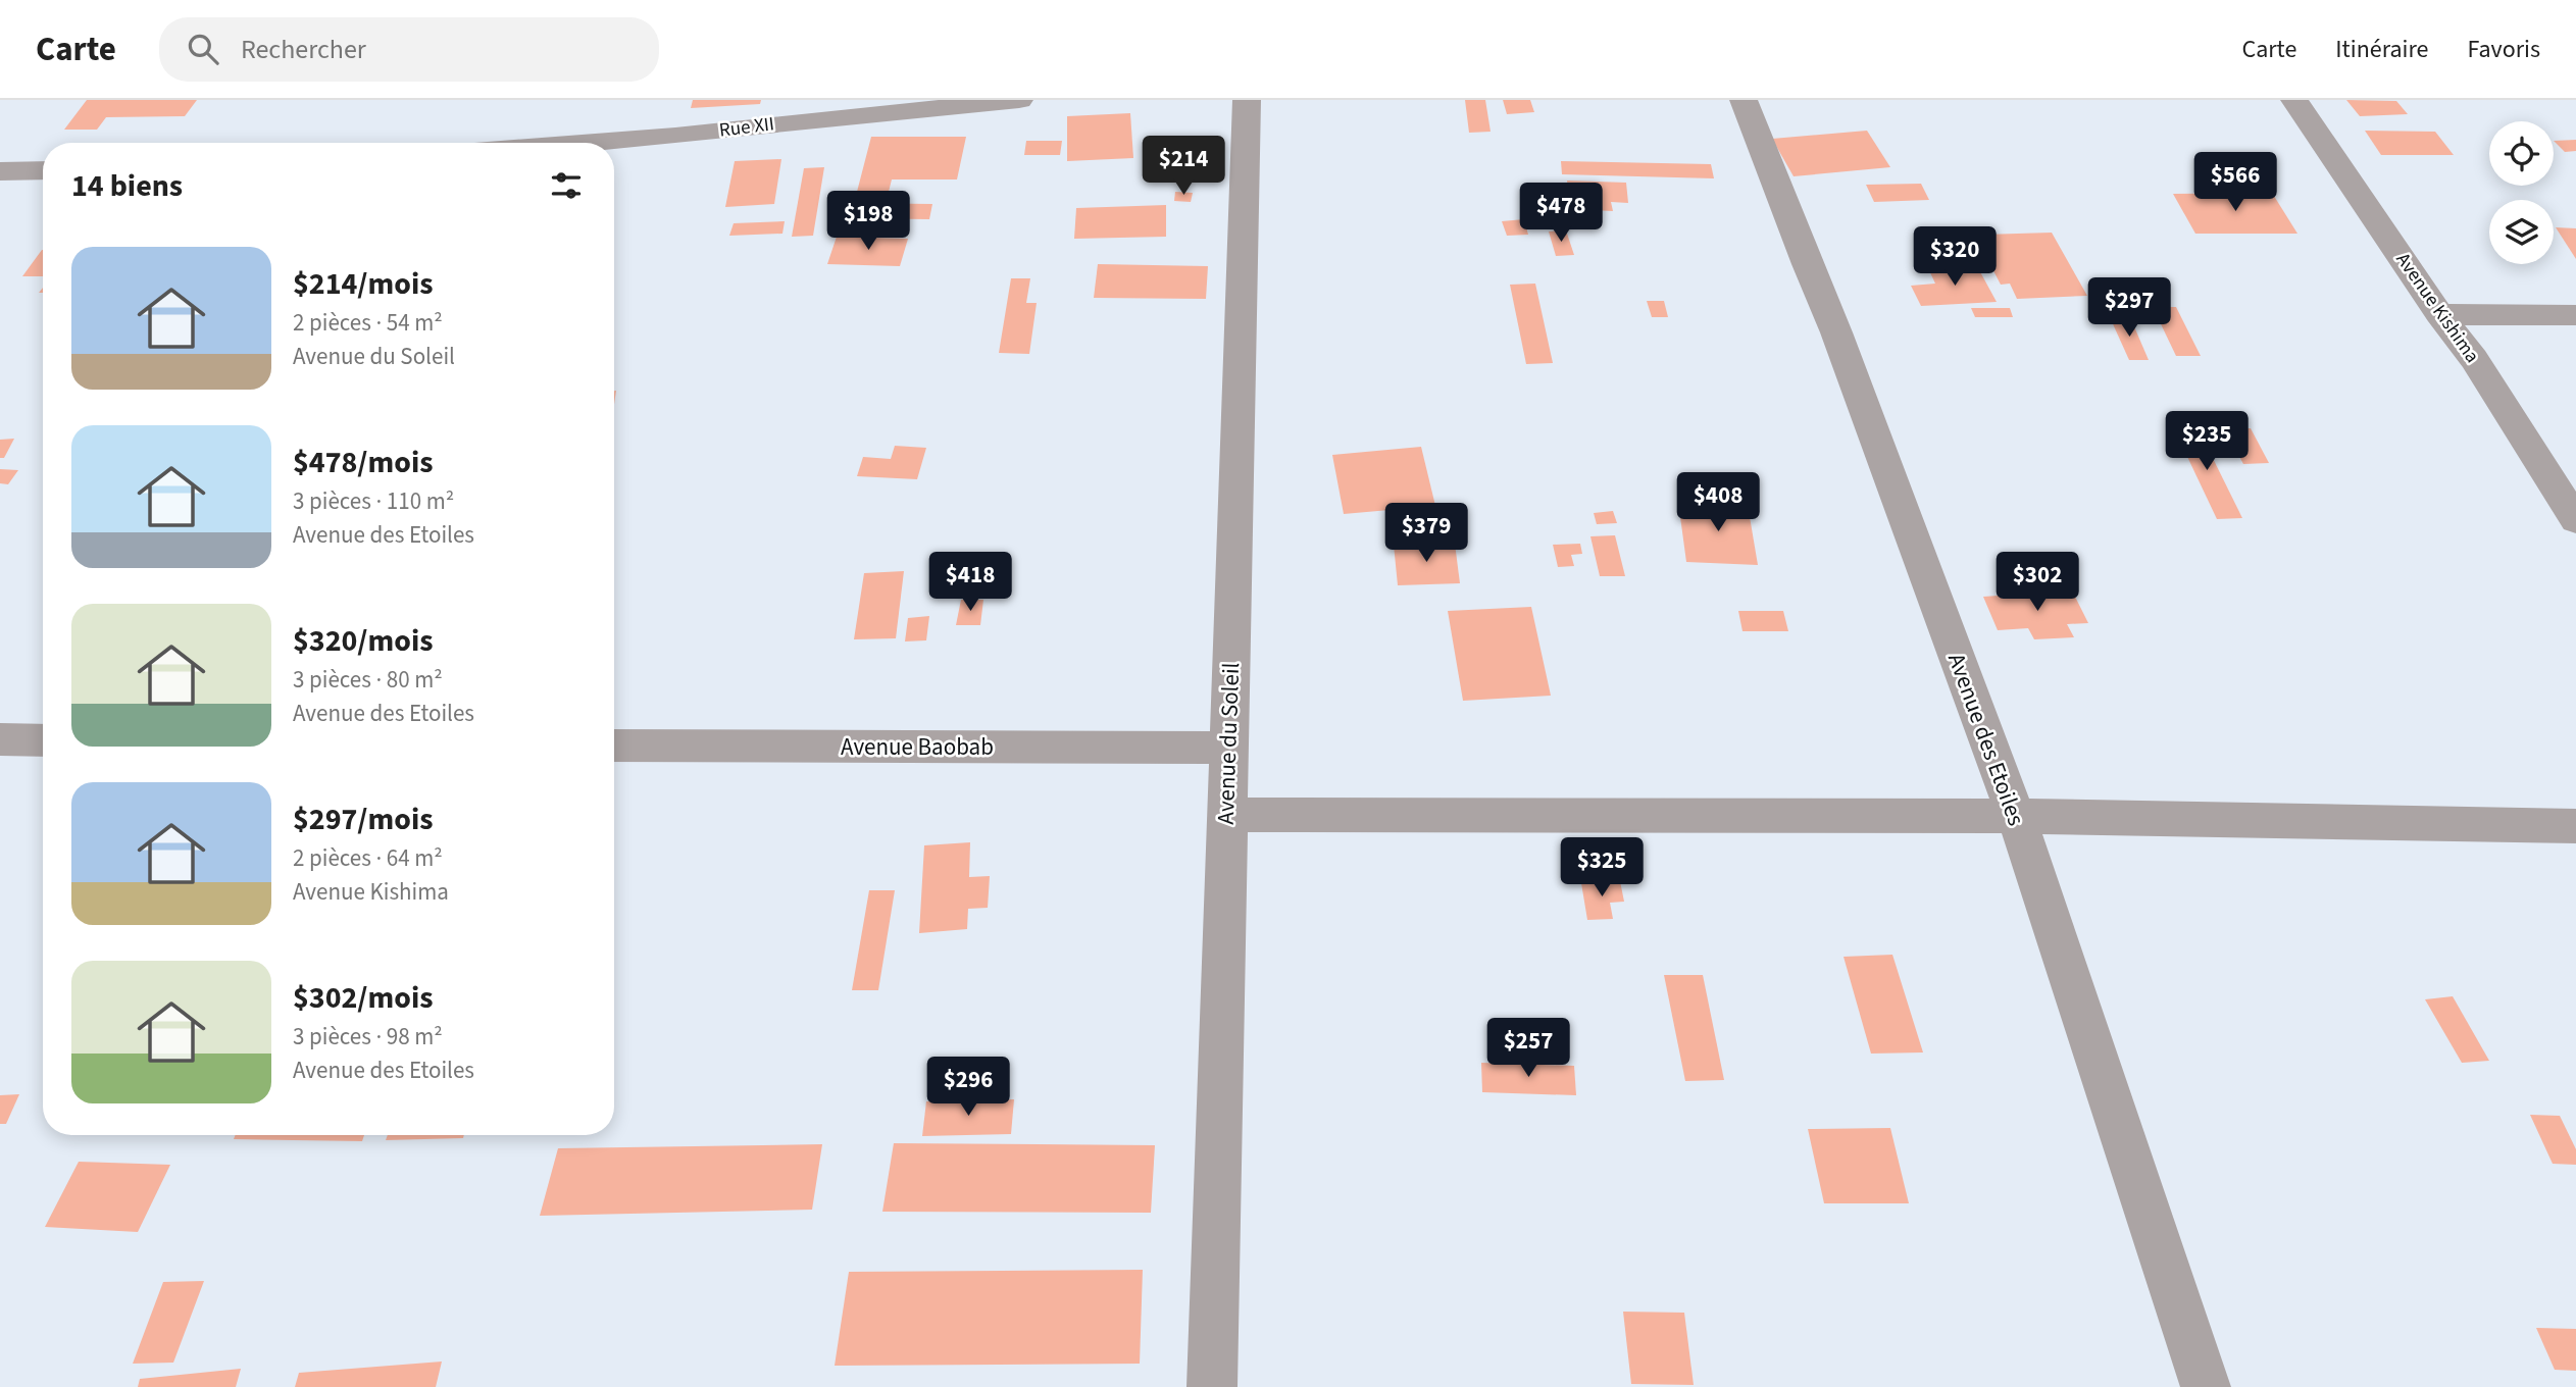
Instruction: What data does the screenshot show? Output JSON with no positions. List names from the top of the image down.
{
  "streets": {
    "street": [
      "Rue XII",
      "Avenue Kishima",
      "Avenue des Etoiles",
      "Avenue du Soleil",
      "Avenue Baobab"
    ]
  },
  "crossings": [
    ["Avenue du Soleil", "Avenue Baobab"]
  ],
  "page": {
    "header": "Carte",
    "search": "Rechercher",
    "nav": ["Carte", "Itinéraire", "Favoris"],
    "price": [
      "$214",
      "$566",
      "$478",
      "$198",
      "$320",
      "$297",
      "$235",
      "$408",
      "$379",
      "$418",
      "$302",
      "$325",
      "$257",
      "$296"
    ],
    "heading": "14 biens",
    "list": [
      {
        "name": "$214/mois",
        "note": "2 pièces · 54 m² · Avenue du Soleil"
      },
      {
        "name": "$478/mois",
        "note": "3 pièces · 110 m² · Avenue des Etoiles"
      },
      {
        "name": "$320/mois",
        "note": "3 pièces · 80 m² · Avenue des Etoiles"
      },
      {
        "name": "$297/mois",
        "note": "2 pièces · 64 m² · Avenue Kishima"
      },
      {
        "name": "$302/mois",
        "note": "3 pièces · 98 m² · Avenue des Etoiles"
      }
    ]
  }
}
